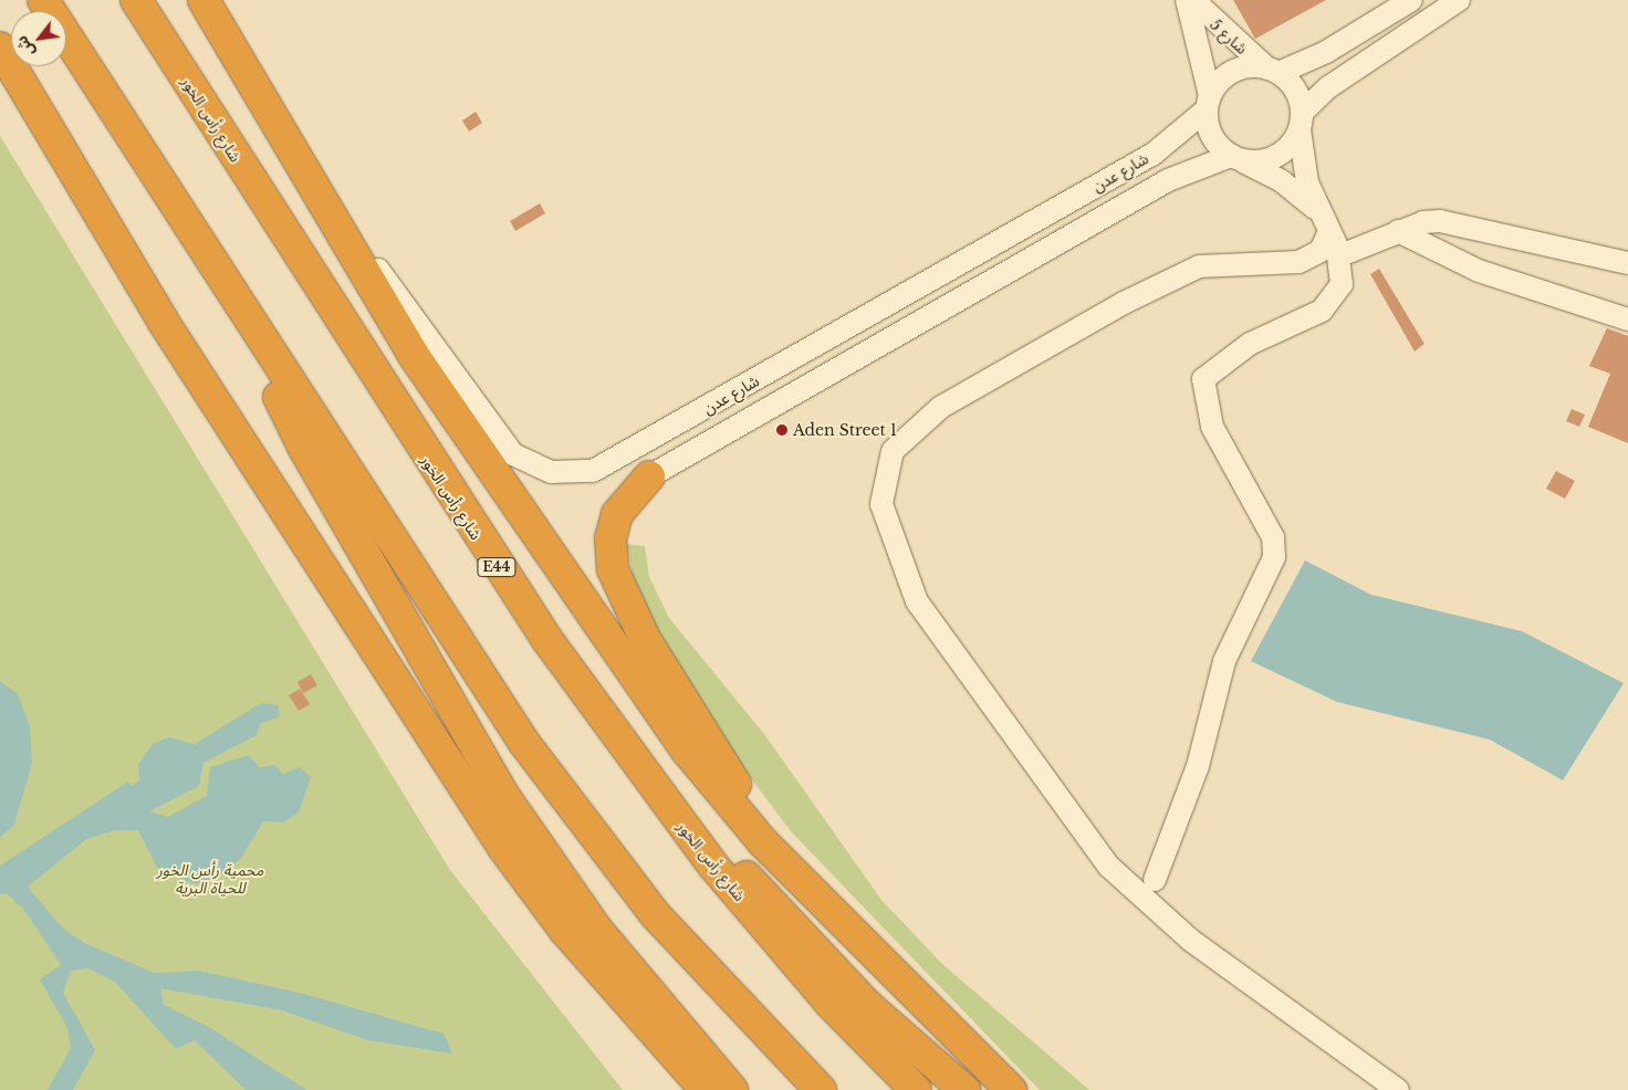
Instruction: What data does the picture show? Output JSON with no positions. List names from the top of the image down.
{
  "streets": {
    "highway": ["شارع رأس الخور", "E44"],
    "street": ["شارع 5", "شارع عدن"]
  },
  "crossings": [
    ["شارع 5", "شارع عدن"]
  ],
  "parks": ["محمية رأس الخور للحياة البرية"],
  "places": ["Aden Street 1"],
  "north": "bottom left"
}
